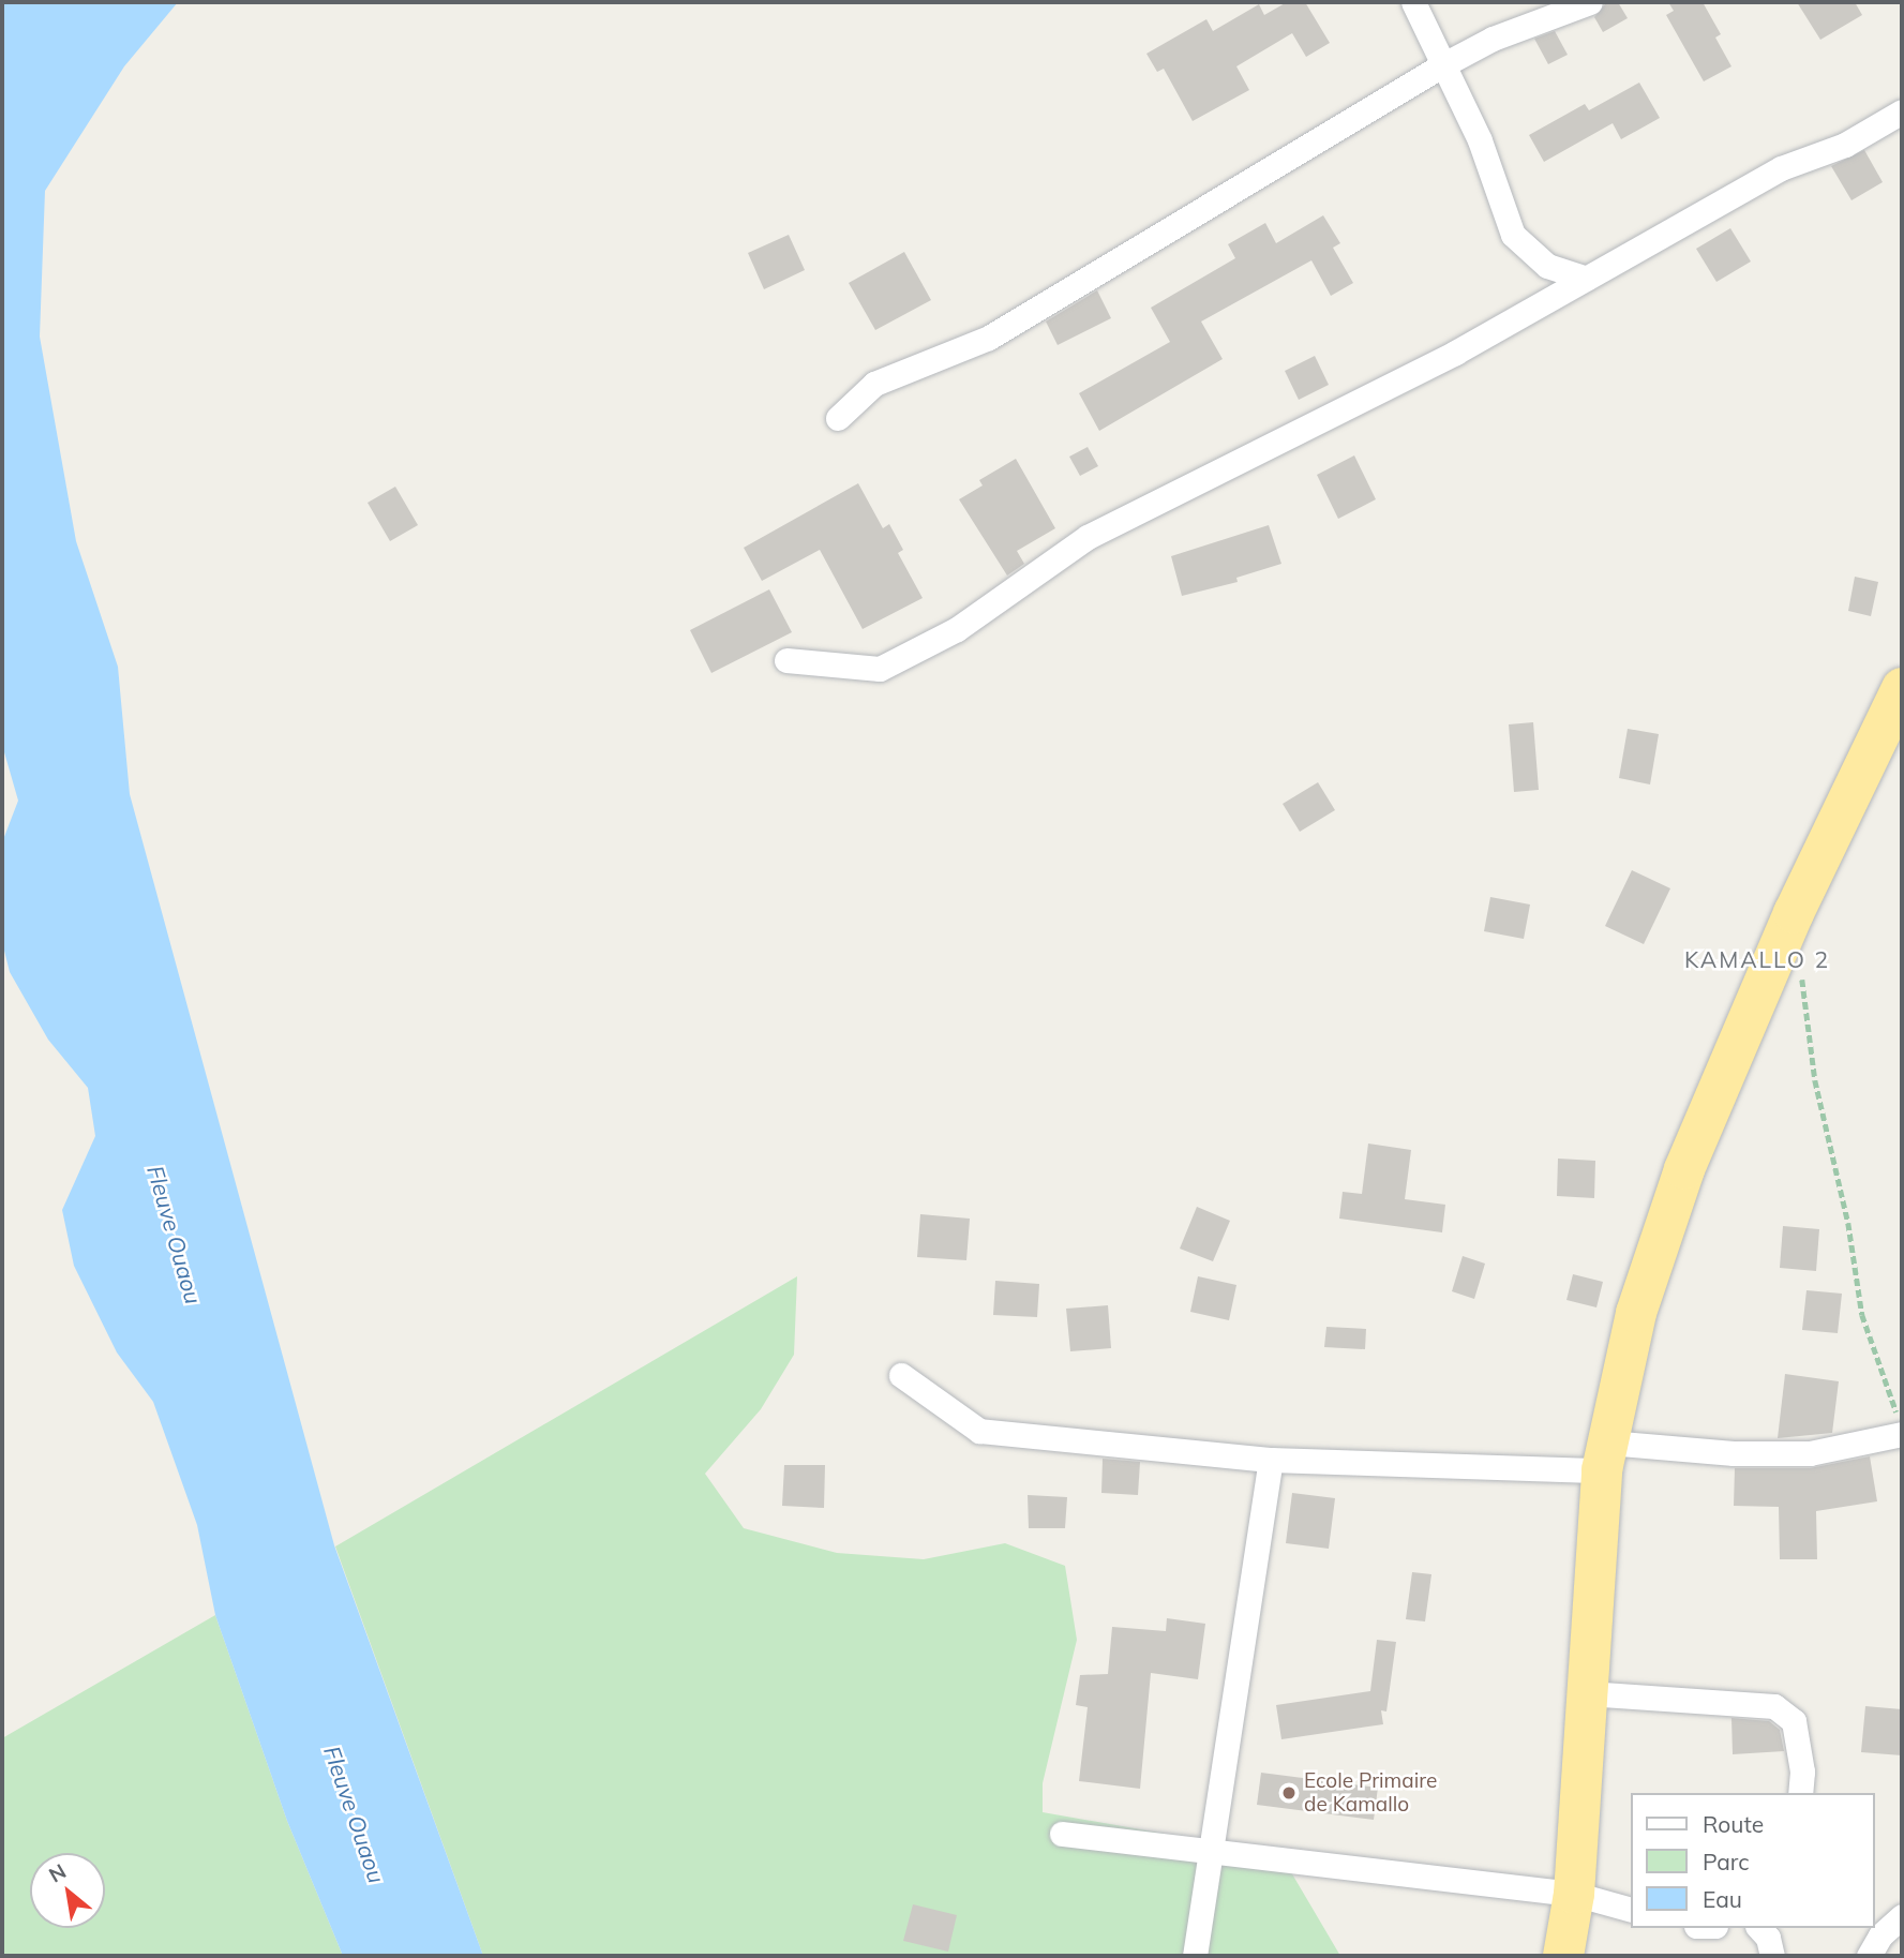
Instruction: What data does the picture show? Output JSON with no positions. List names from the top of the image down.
{
  "districts": ["KAMALLO 2"],
  "water": ["Fleuve Ouaou"],
  "places": ["Ecole Primaire de Kamallo"],
  "legend": ["Route", "Parc", "Eau"],
  "north": "top left"
}
